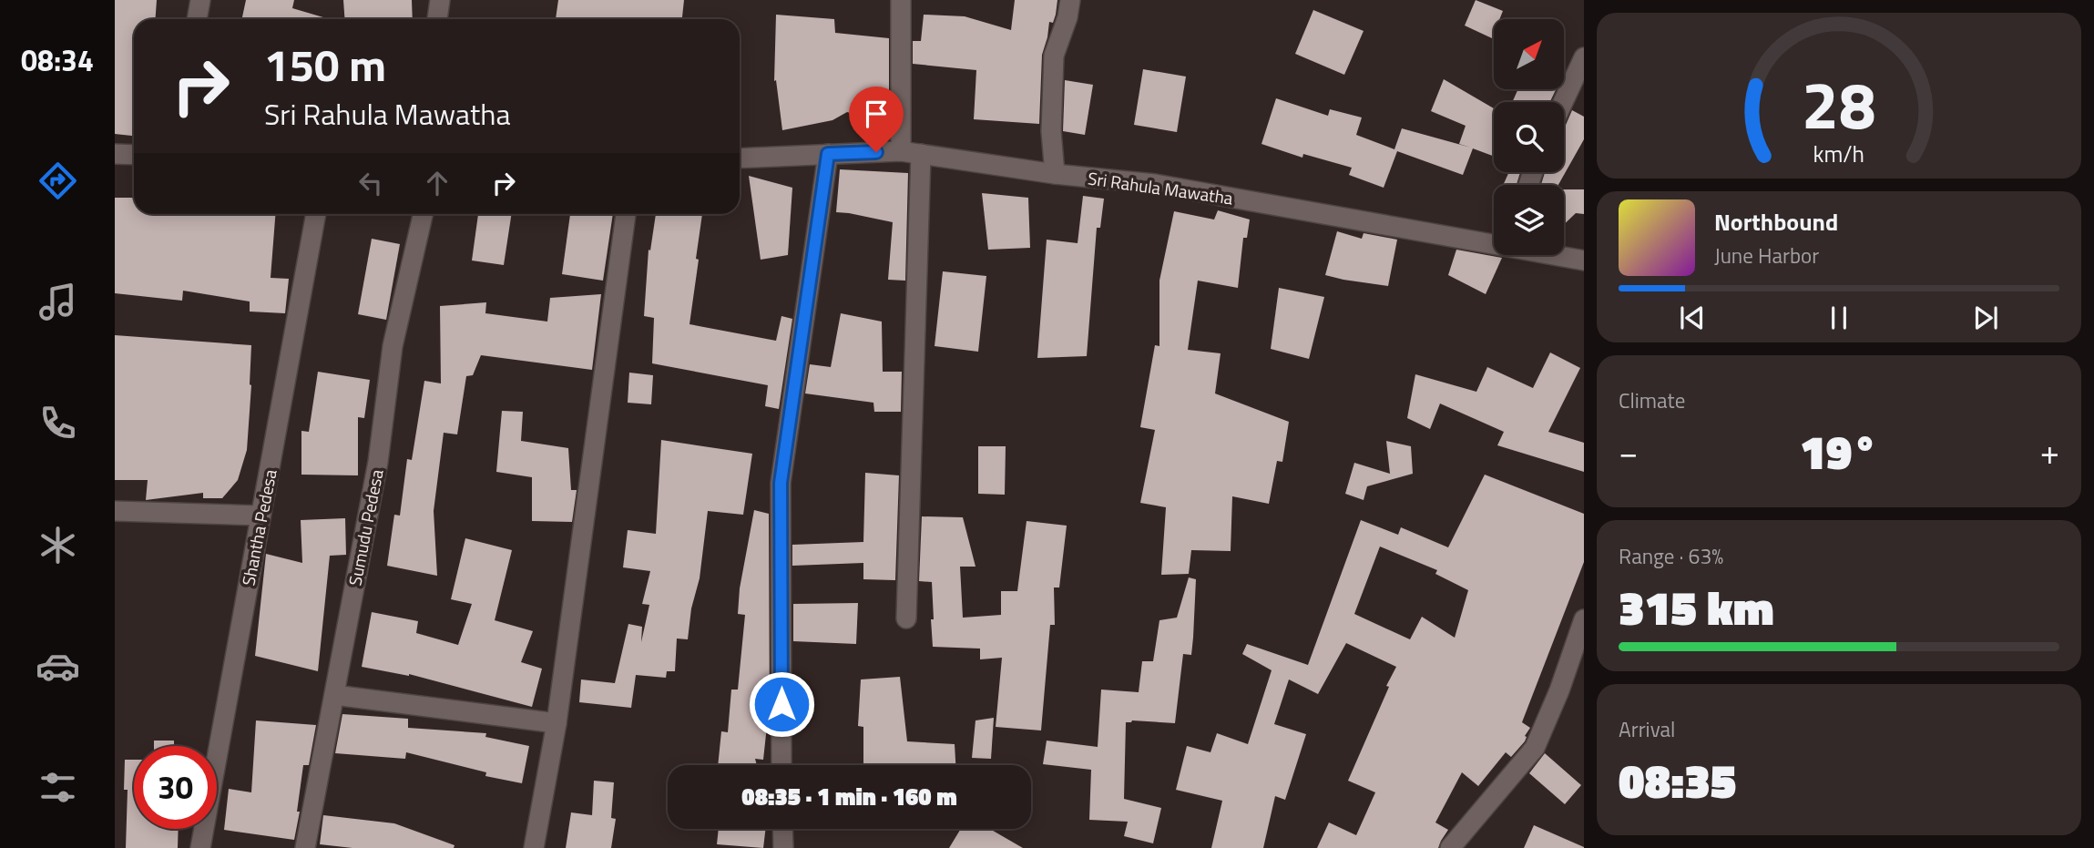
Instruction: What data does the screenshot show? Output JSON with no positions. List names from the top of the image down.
{
  "streets": {
    "street": ["Sri Rahula Mawatha", "Shantha Pedesa", "Sumudu Pedesa"]
  },
  "north": "top right",
  "page": {
    "tabs": "08:34",
    "turn": ["150 m", "Sri Rahula Mawatha"],
    "song": ["Northbound", "June Harbor"],
    "tile": [
      "Climate",
      ["Range · 63%", "315 km"],
      ["Arrival", "08:35"]
    ],
    "heat": ["−", "19°", "+"],
    "limit": "30",
    "trip": "08:35 · 1 min · 160 m",
    "gauge": ["28", "km/h"]
  }
}
